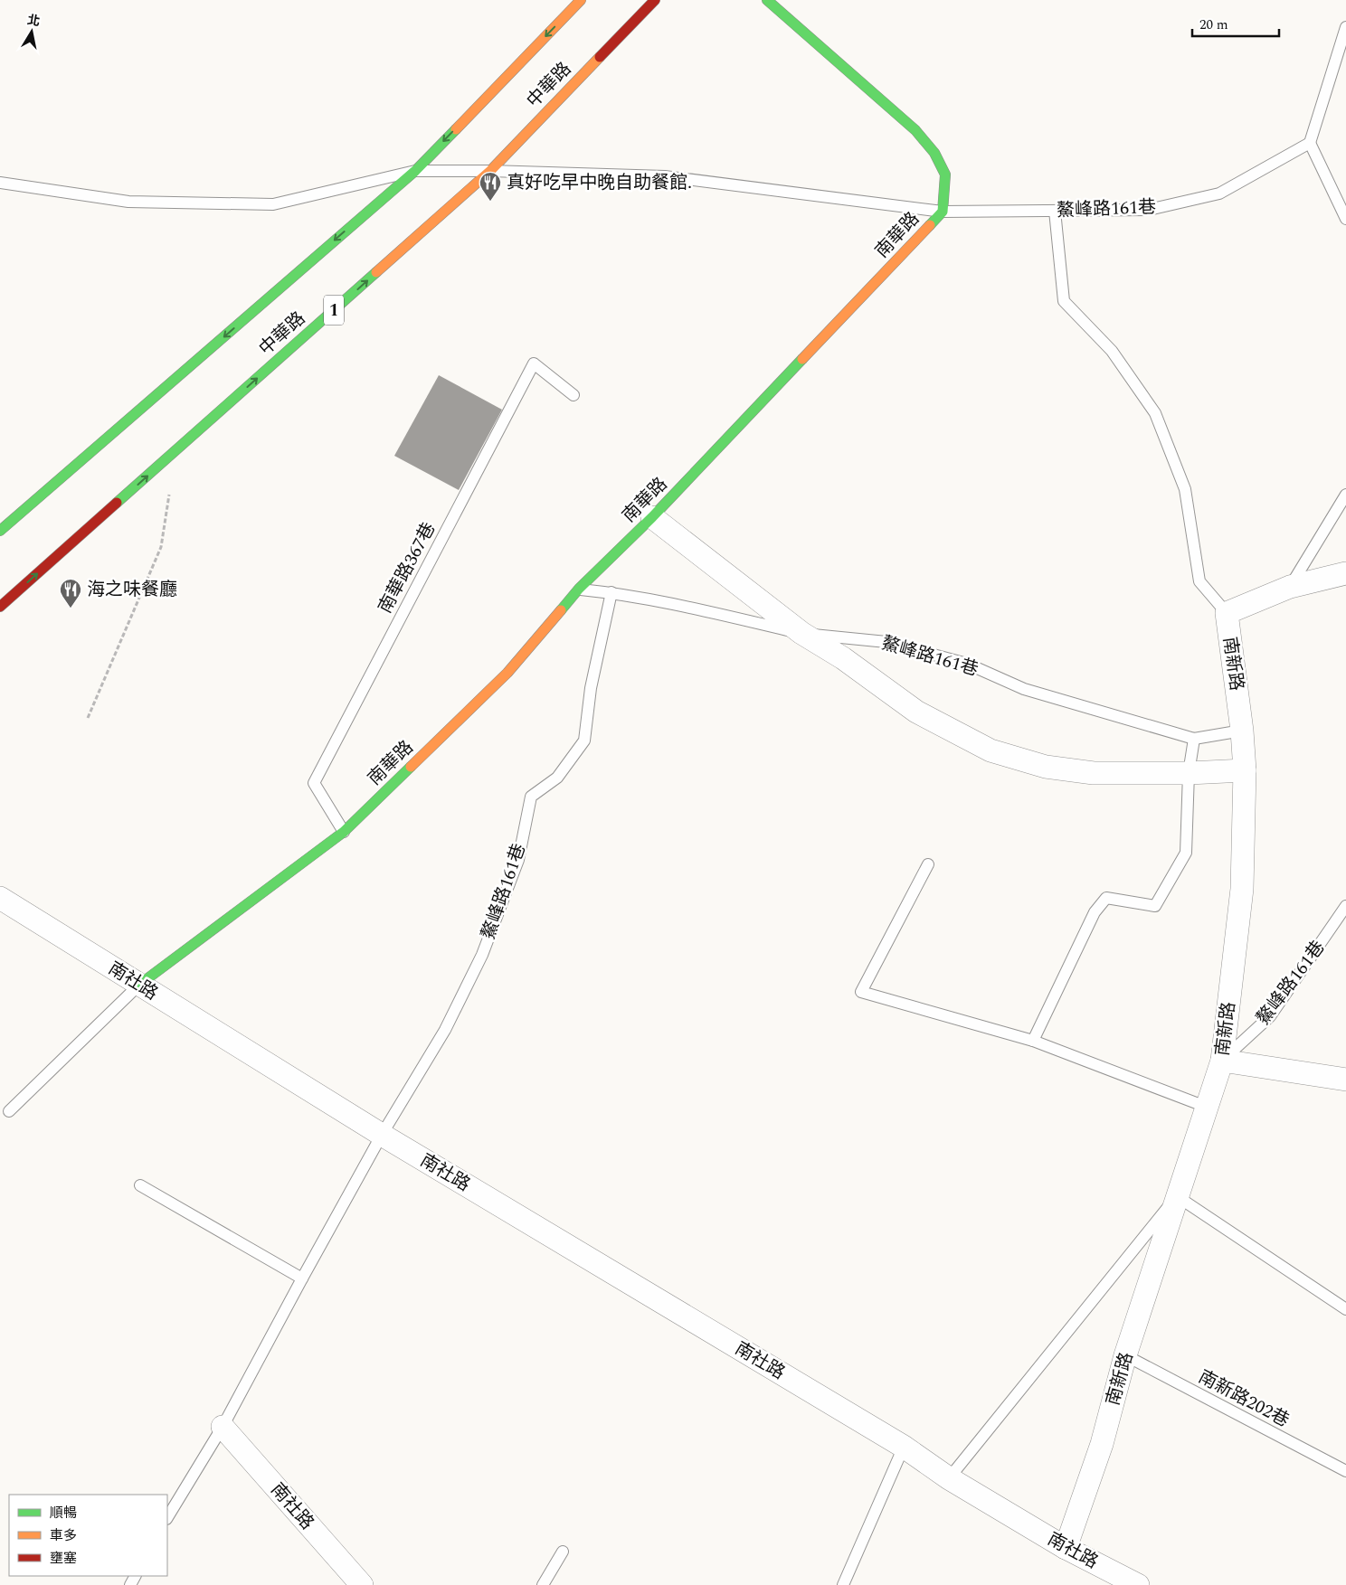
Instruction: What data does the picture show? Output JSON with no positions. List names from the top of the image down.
{
  "streets": {
    "main road": ["中華路", "南華路", "1"],
    "street": ["南新路", "南社路"],
    "lane": ["鰲峰路161巷", "南華路367巷", "南新路202巷"]
  },
  "crossings": [
    ["中華路", "鰲峰路161巷"],
    ["鰲峰路161巷", "南華路"],
    ["鰲峰路161巷", "南新路"],
    ["鰲峰路161巷", "南社路"],
    ["南華路", "南華路367巷"],
    ["南華路", "南社路"],
    ["南新路", "南社路"],
    ["南新路", "南新路202巷"]
  ],
  "places": {
    "restaurant": ["真好吃早中晚自助餐館.", "海之味餐廳"]
  },
  "legend": ["順暢", "車多", "壅塞"],
  "scale_bar": "20 m",
  "north": "top"
}
